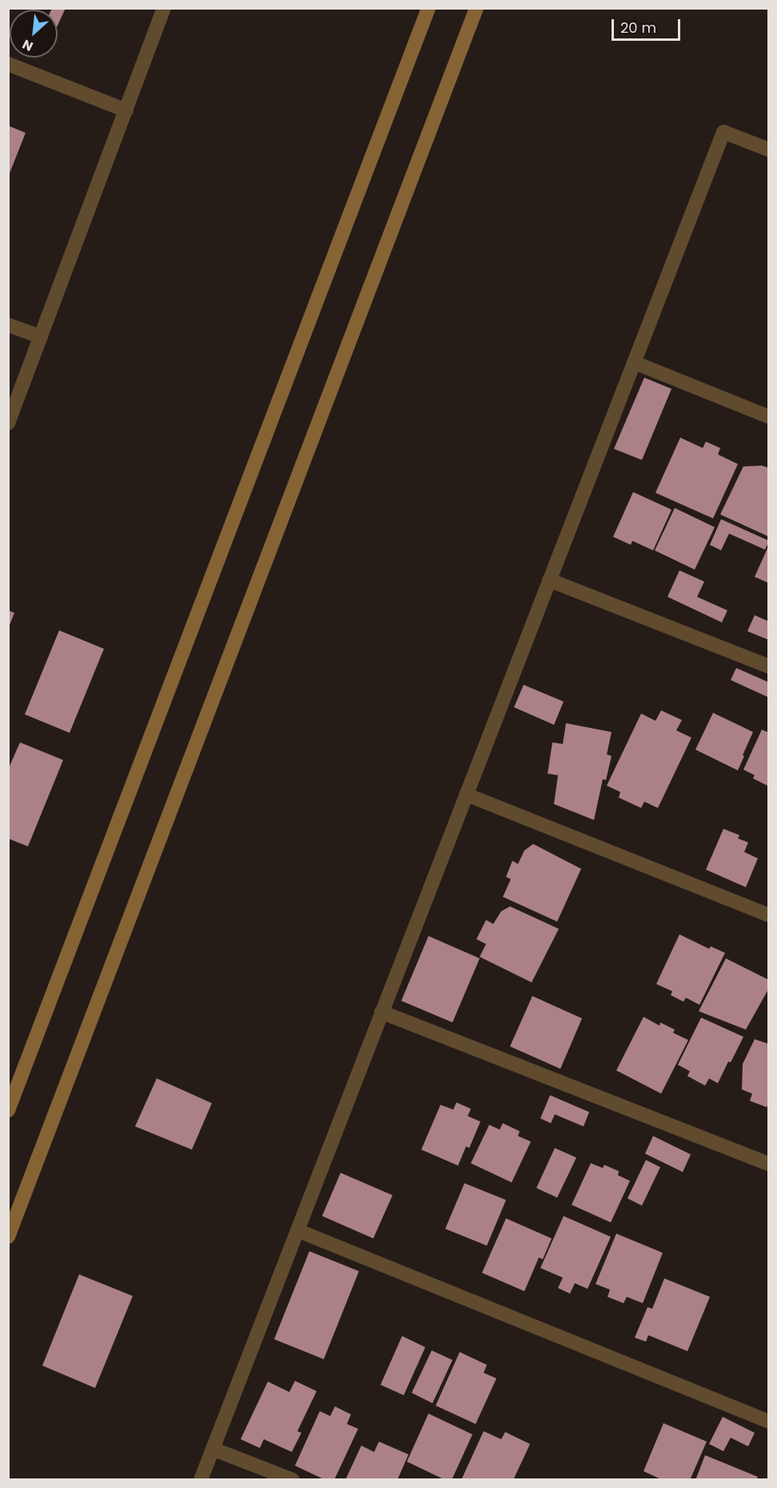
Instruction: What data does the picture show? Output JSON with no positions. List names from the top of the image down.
{
  "scale_bar": "20 m",
  "north": "bottom left"
}
